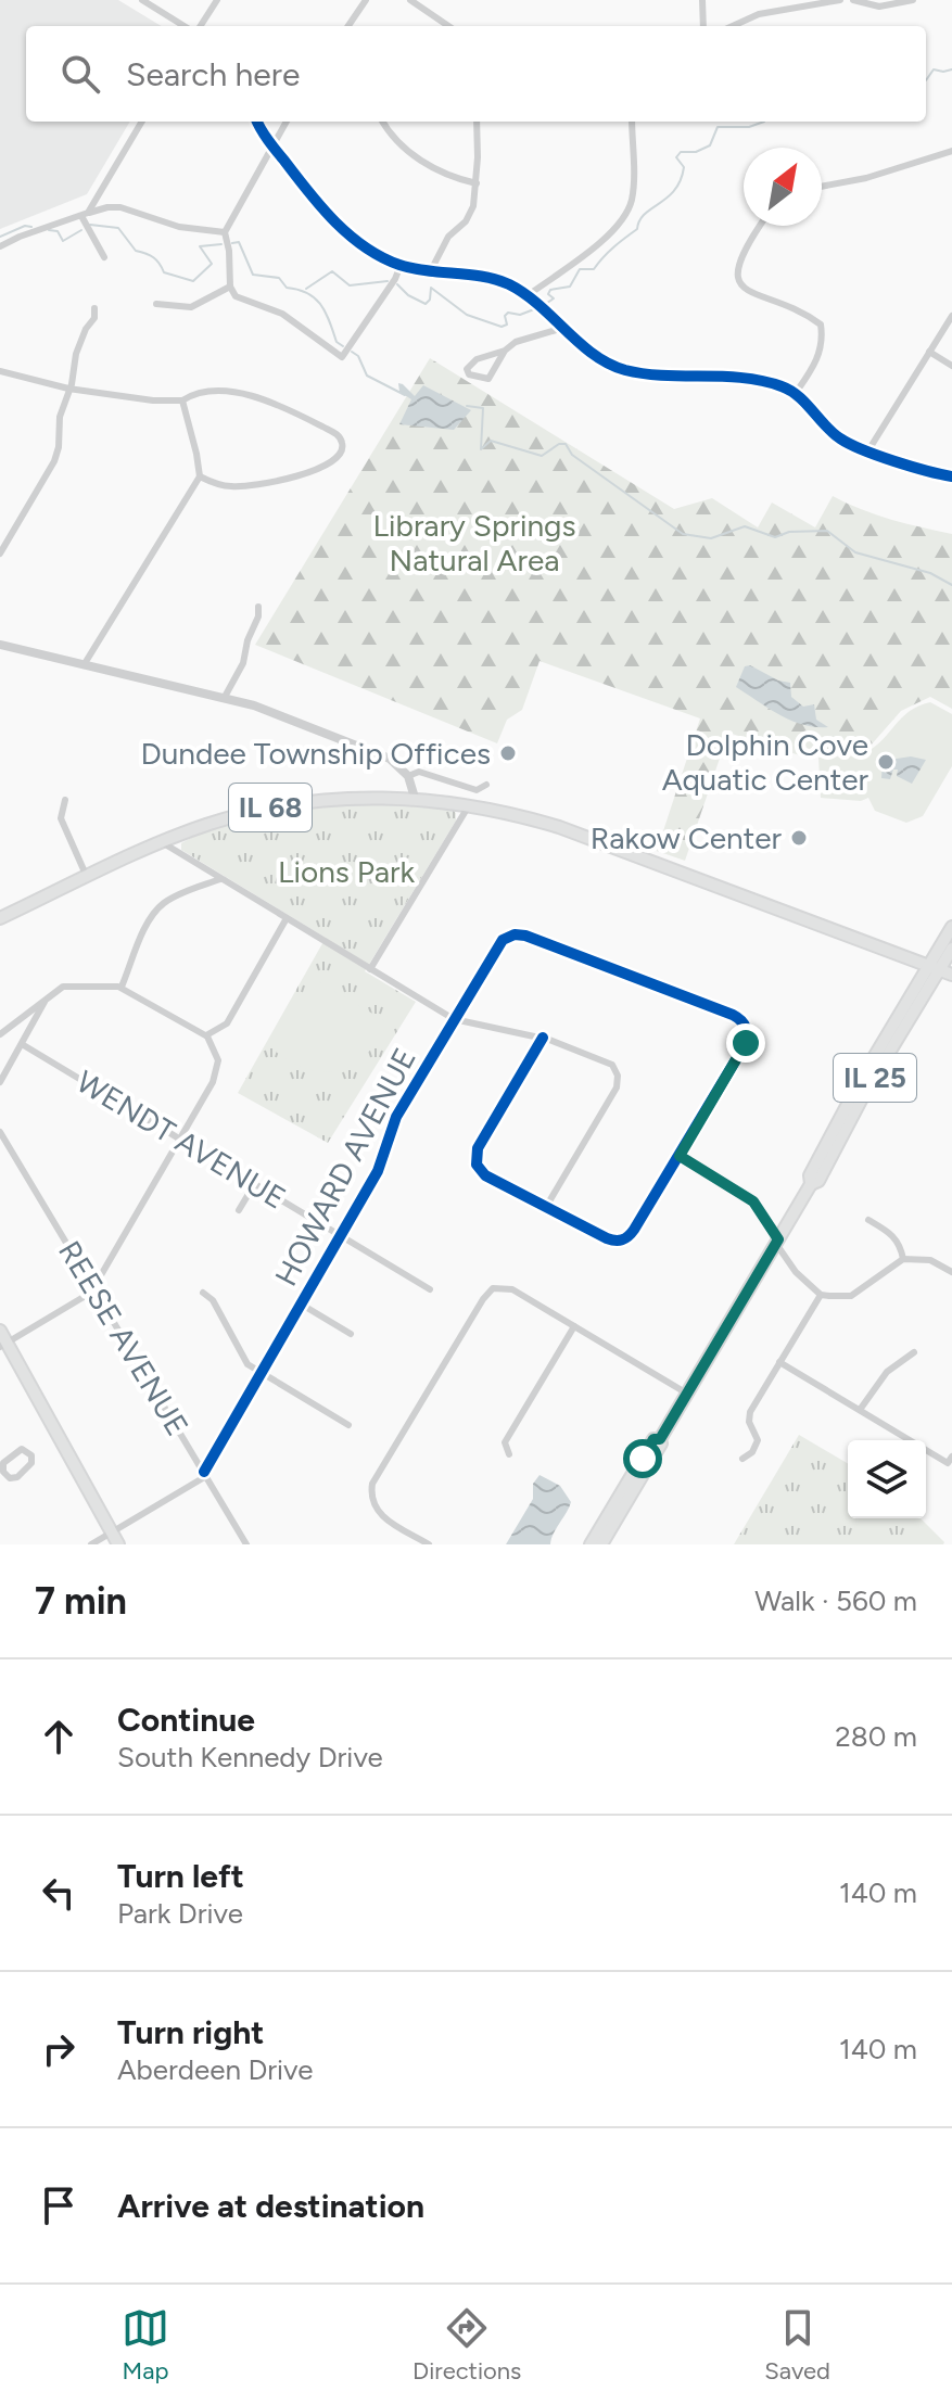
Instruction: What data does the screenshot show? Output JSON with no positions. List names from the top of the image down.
{
  "streets": {
    "main road": ["IL 68", "IL 25"],
    "street": ["WENDT AVENUE", "HOWARD AVENUE", "REESE AVENUE"]
  },
  "crossings": [
    ["IL 68", "IL 25"],
    ["WENDT AVENUE", "HOWARD AVENUE"],
    ["HOWARD AVENUE", "REESE AVENUE"]
  ],
  "parks": ["Library Springs Natural Area", "Lions Park"],
  "places": ["Dundee Township Offices", "Dolphin Cove Aquatic Center", "Rakow Center"],
  "north": "top right",
  "page": {
    "search": "Search here",
    "heading": ["7 min", "Walk · 560 m"],
    "list": [
      ["Continue", "South Kennedy Drive", "280 m"],
      ["Turn left", "Park Drive", "140 m"],
      ["Turn right", "Aberdeen Drive", "140 m"],
      "Arrive at destination"
    ],
    "nav": ["Map", "Directions", "Saved"]
  }
}
